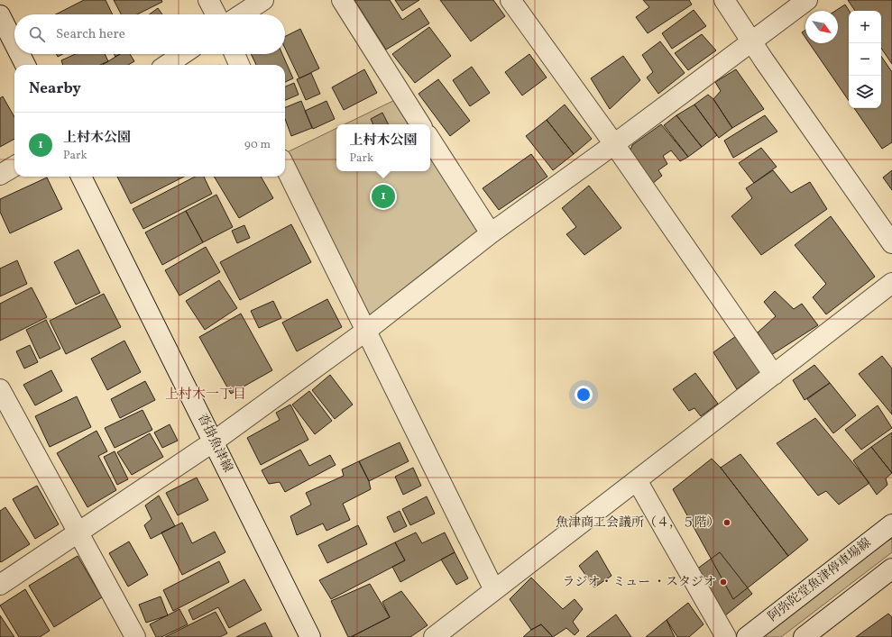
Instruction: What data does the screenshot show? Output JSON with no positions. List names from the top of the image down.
{
  "streets": {
    "street": ["沓掛魚津線", "阿弥陀堂魚津停車場線"]
  },
  "districts": ["上村木一丁目"],
  "places": ["魚津商工会議所（４，５階）", "ラジオ・ミュー ・スタジオ"],
  "north": "bottom right",
  "page": {
    "map_buttons": ["+", "−"],
    "search": "Search here",
    "heading": "Nearby",
    "list": [
      {
        "mark": "1",
        "name": "上村木公園",
        "note": "Park",
        "value": "90 m"
      }
    ],
    "popup": ["上村木公園", "Park"],
    "pins": "1"
  }
}
